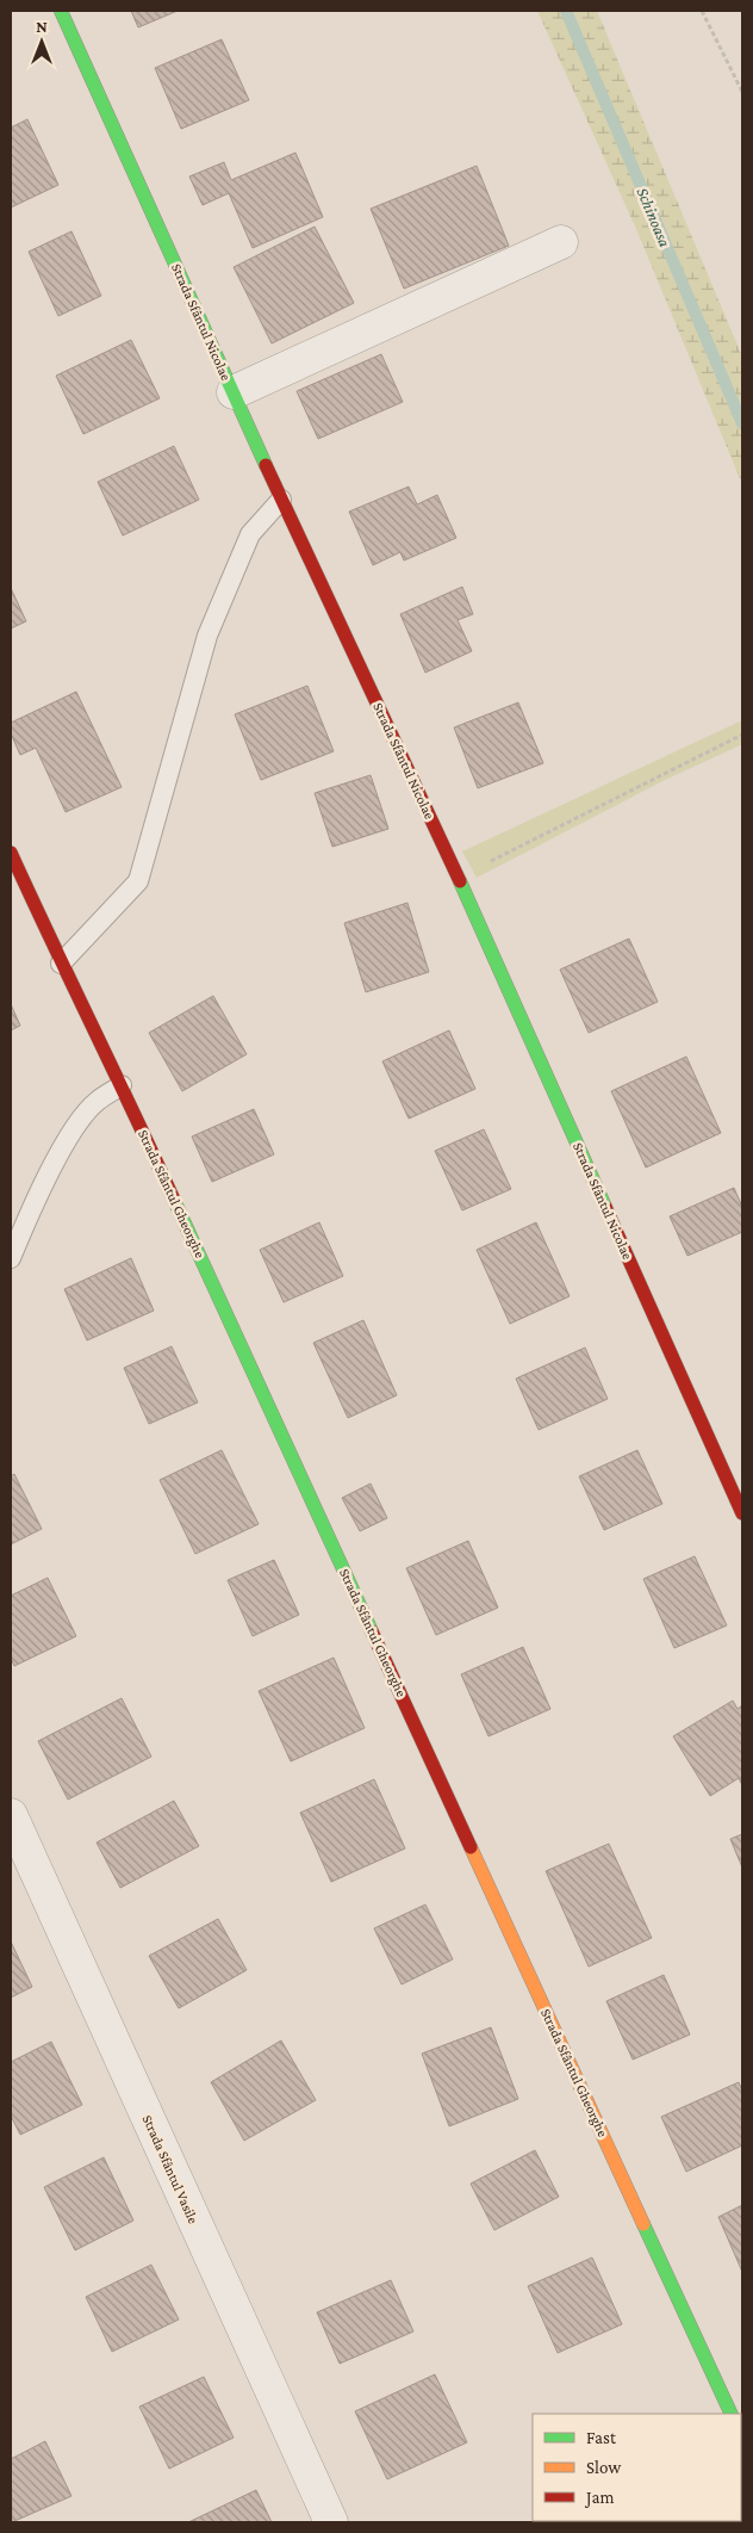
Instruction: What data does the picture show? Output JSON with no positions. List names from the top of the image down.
{
  "streets": {
    "street": ["Strada Sfântul Nicolae", "Strada Sfântul Gheorghe", "Strada Sfântul Vasile"]
  },
  "water": ["Schinoasa"],
  "legend": ["Fast", "Slow", "Jam"],
  "north": "top"
}
